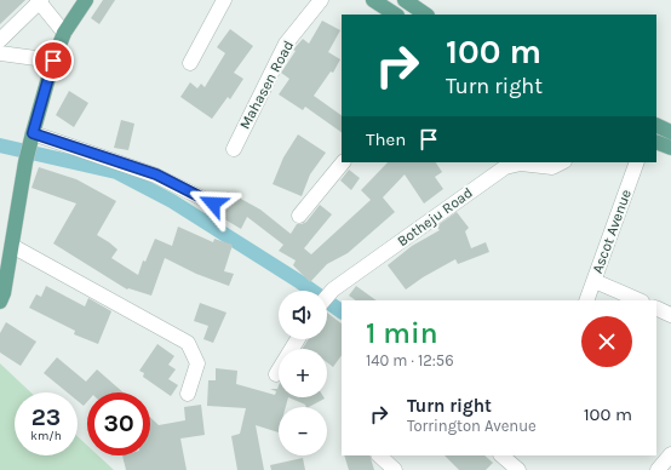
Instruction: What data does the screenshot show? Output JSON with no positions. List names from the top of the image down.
{
  "streets": {
    "street": ["Mahasen Road", "Botheju Road", "Ascot Avenue"]
  },
  "page": {
    "turn": ["100 m", "Turn right"],
    "then": "Then",
    "map_buttons": ["+", "−"],
    "heading": ["1 min", "140 m · 12:56"],
    "list": [
      {
        "name": "Turn right",
        "note": "Torrington Avenue",
        "value": "100 m"
      }
    ],
    "speed": "23 km/h",
    "limit": "30"
  }
}
